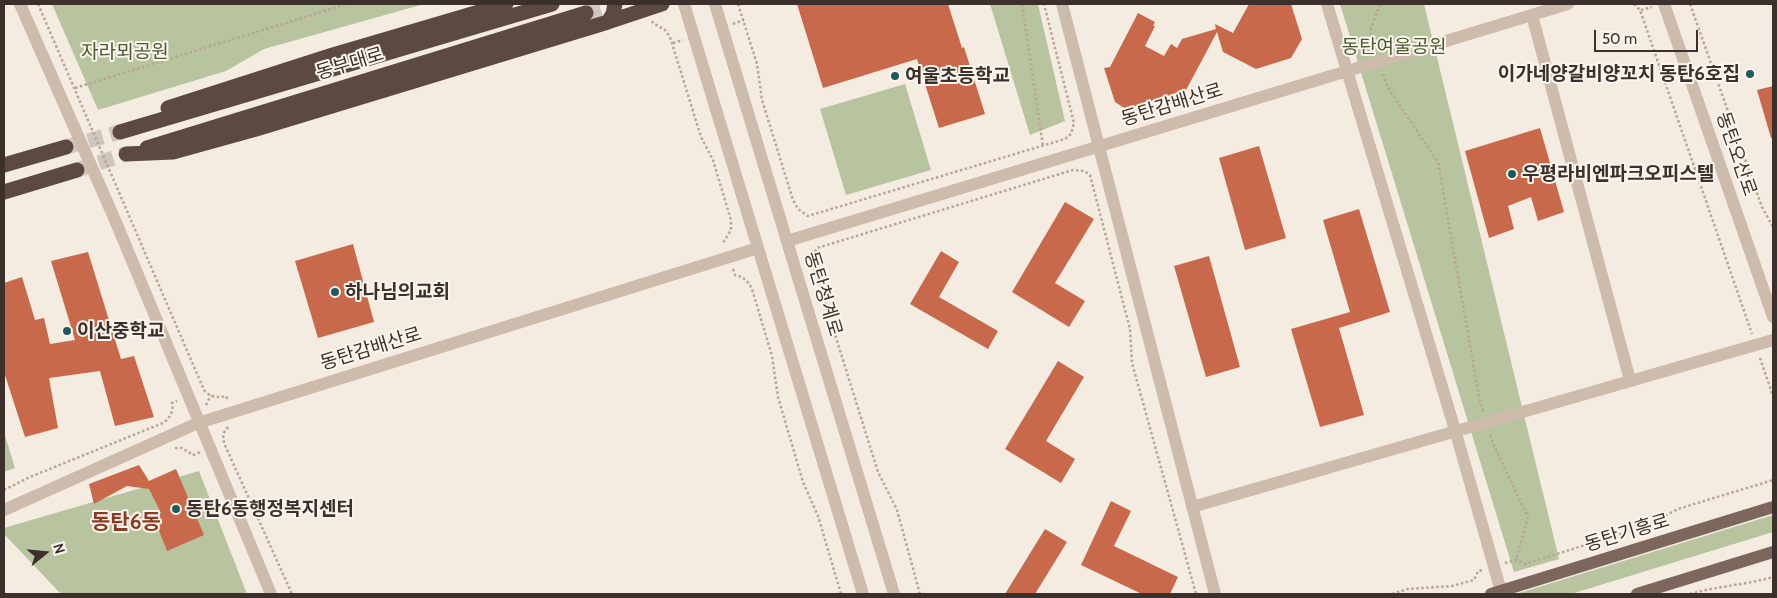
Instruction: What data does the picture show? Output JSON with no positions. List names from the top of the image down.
{
  "streets": {
    "highway": ["동부대로"],
    "main road": ["동탄기흥로"],
    "street": ["동탄감배산로", "동탄오산로", "동탄청계로"]
  },
  "crossings": [
    ["동탄감배산로", "동탄청계로"]
  ],
  "districts": ["동탄6동"],
  "parks": ["동탄여울공원", "자라뫼공원"],
  "places": [
    "이가네양갈비양꼬치 동탄6호집",
    "여울초등학교",
    "우평라비엔파크오피스텔",
    "하나님의교회",
    "이산중학교",
    "동탄6동행정복지센터"
  ],
  "scale_bar": "50 m",
  "north": "right"
}
